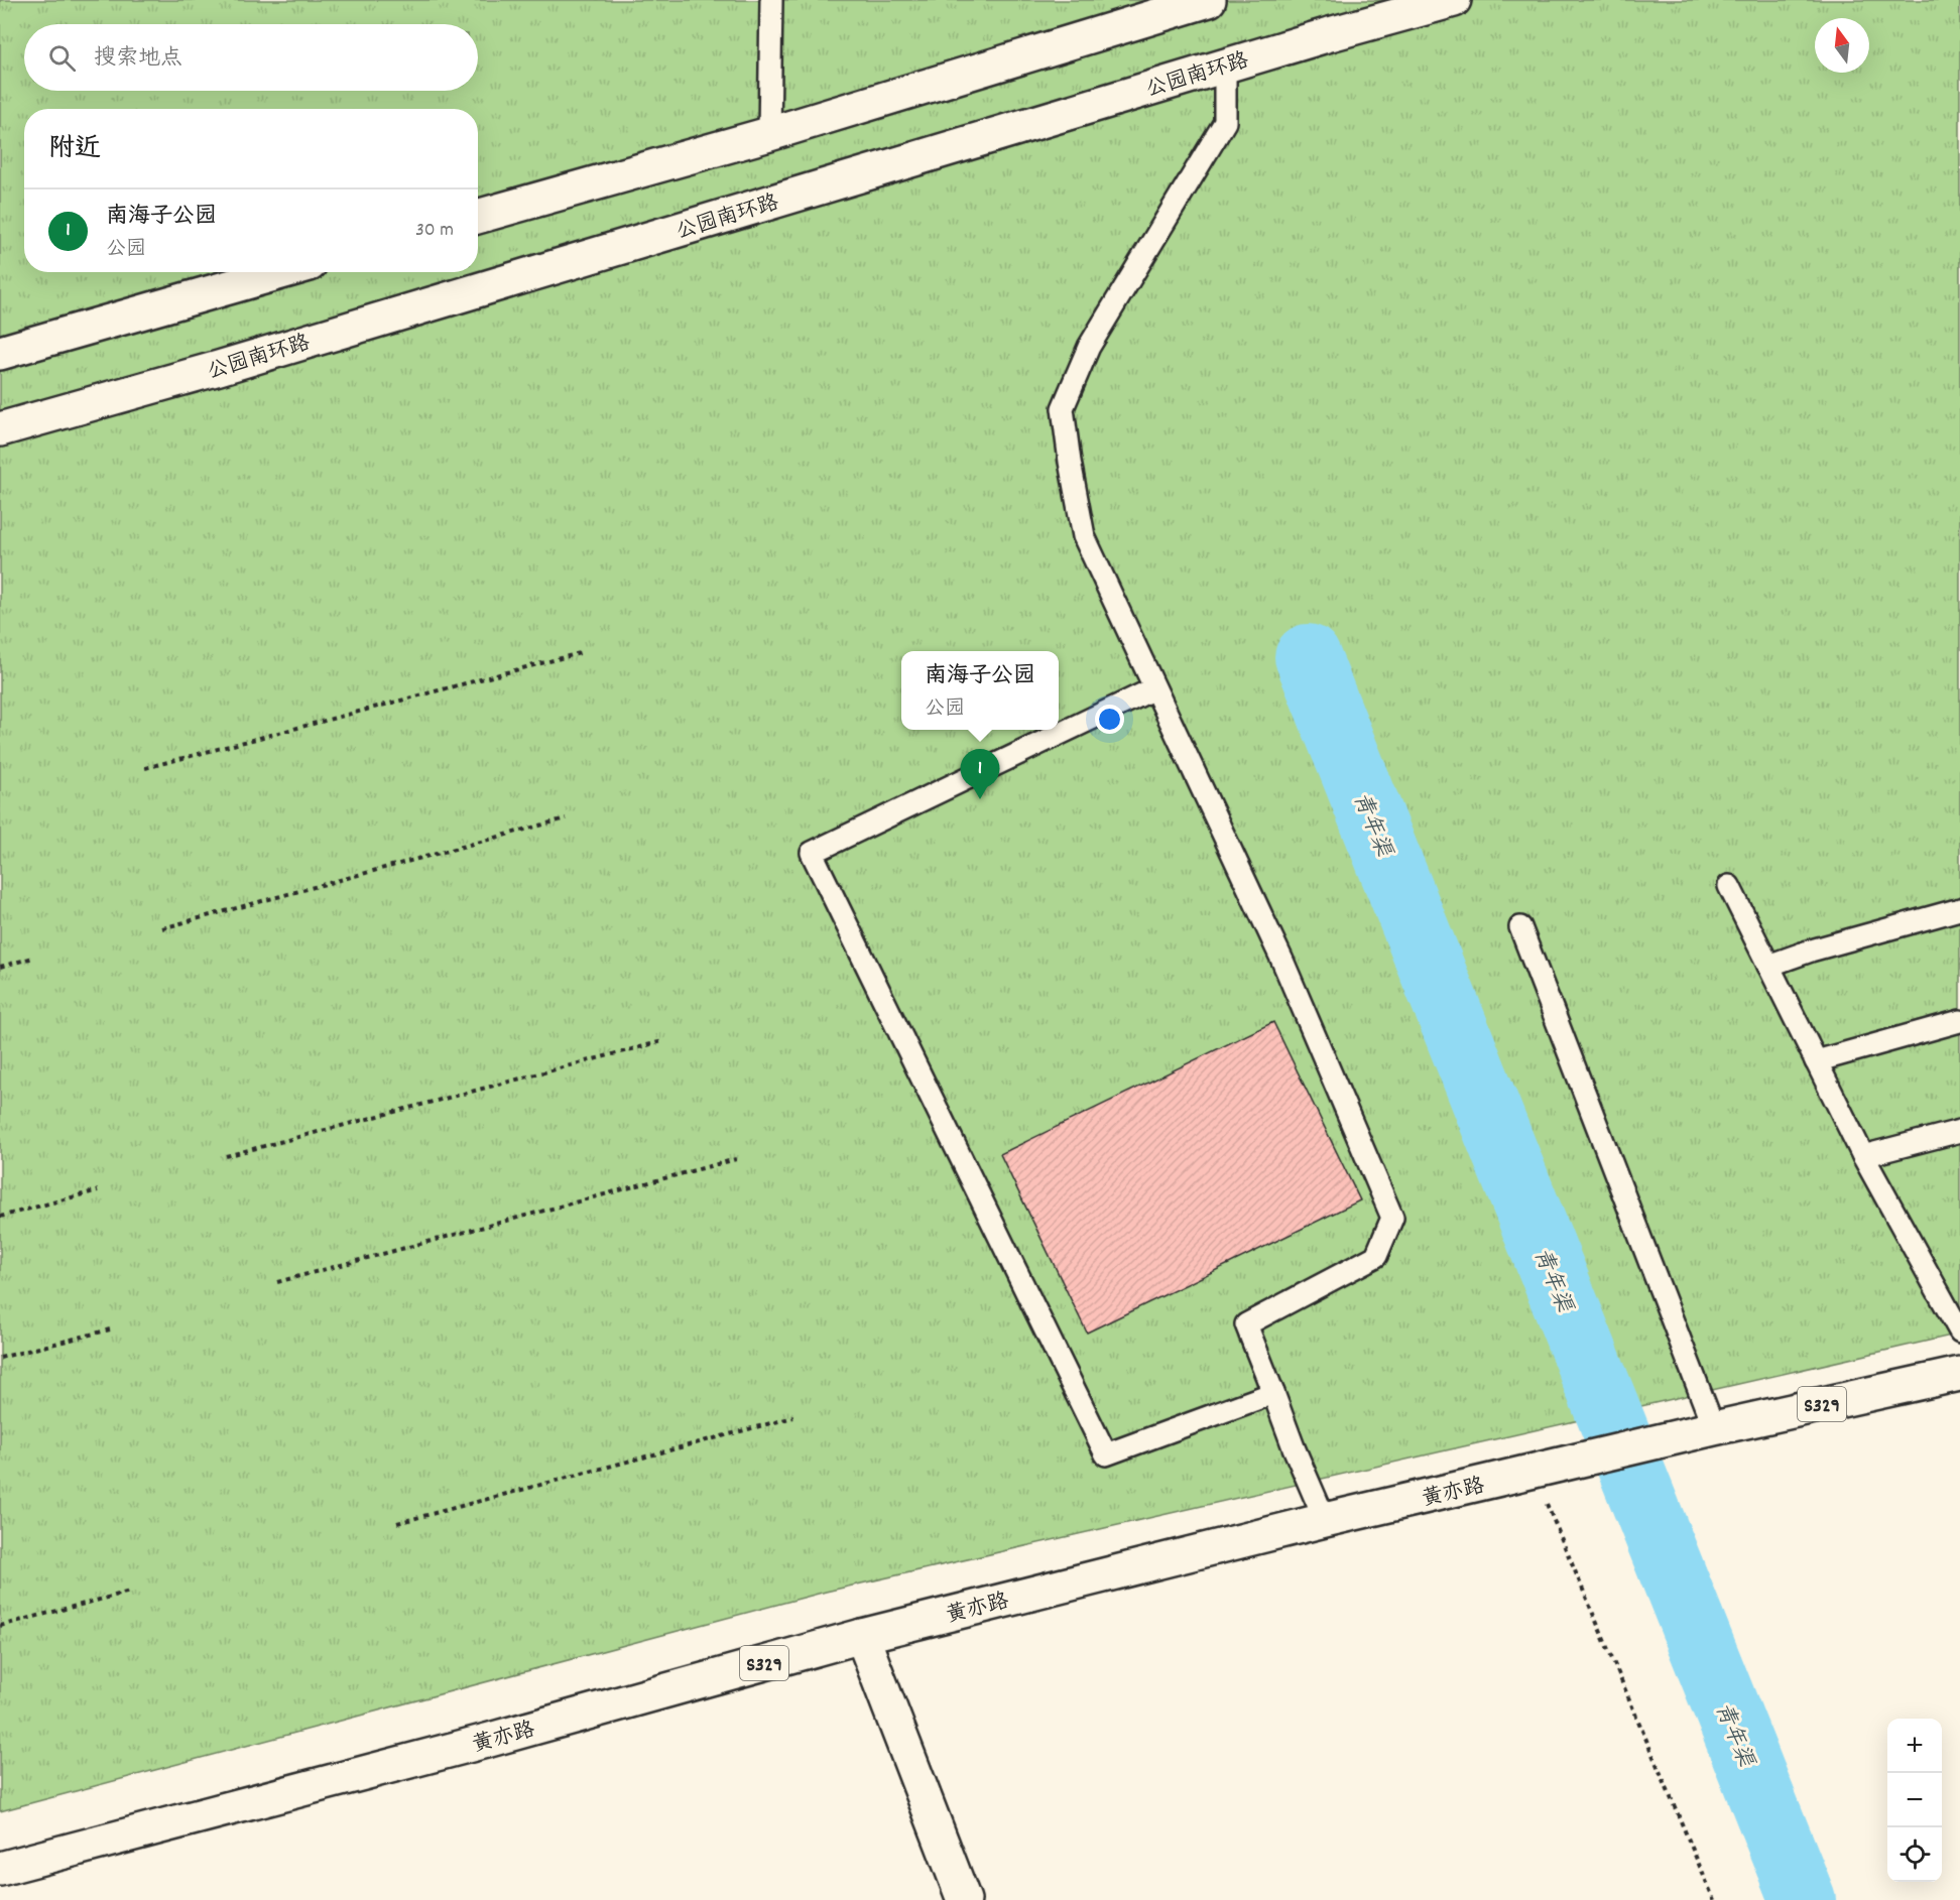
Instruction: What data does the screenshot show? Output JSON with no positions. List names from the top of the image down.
{
  "streets": {
    "street": ["公园南环路", "S329", "黄亦路"]
  },
  "water": ["青年渠"],
  "north": "top",
  "page": {
    "search": "搜索地点",
    "heading": "附近",
    "list": [
      {
        "mark": "1",
        "name": "南海子公园",
        "note": "公园",
        "value": "30 m"
      }
    ],
    "popup": ["南海子公园", "公园"],
    "pins": "1",
    "map_buttons": ["+", "−"]
  }
}
